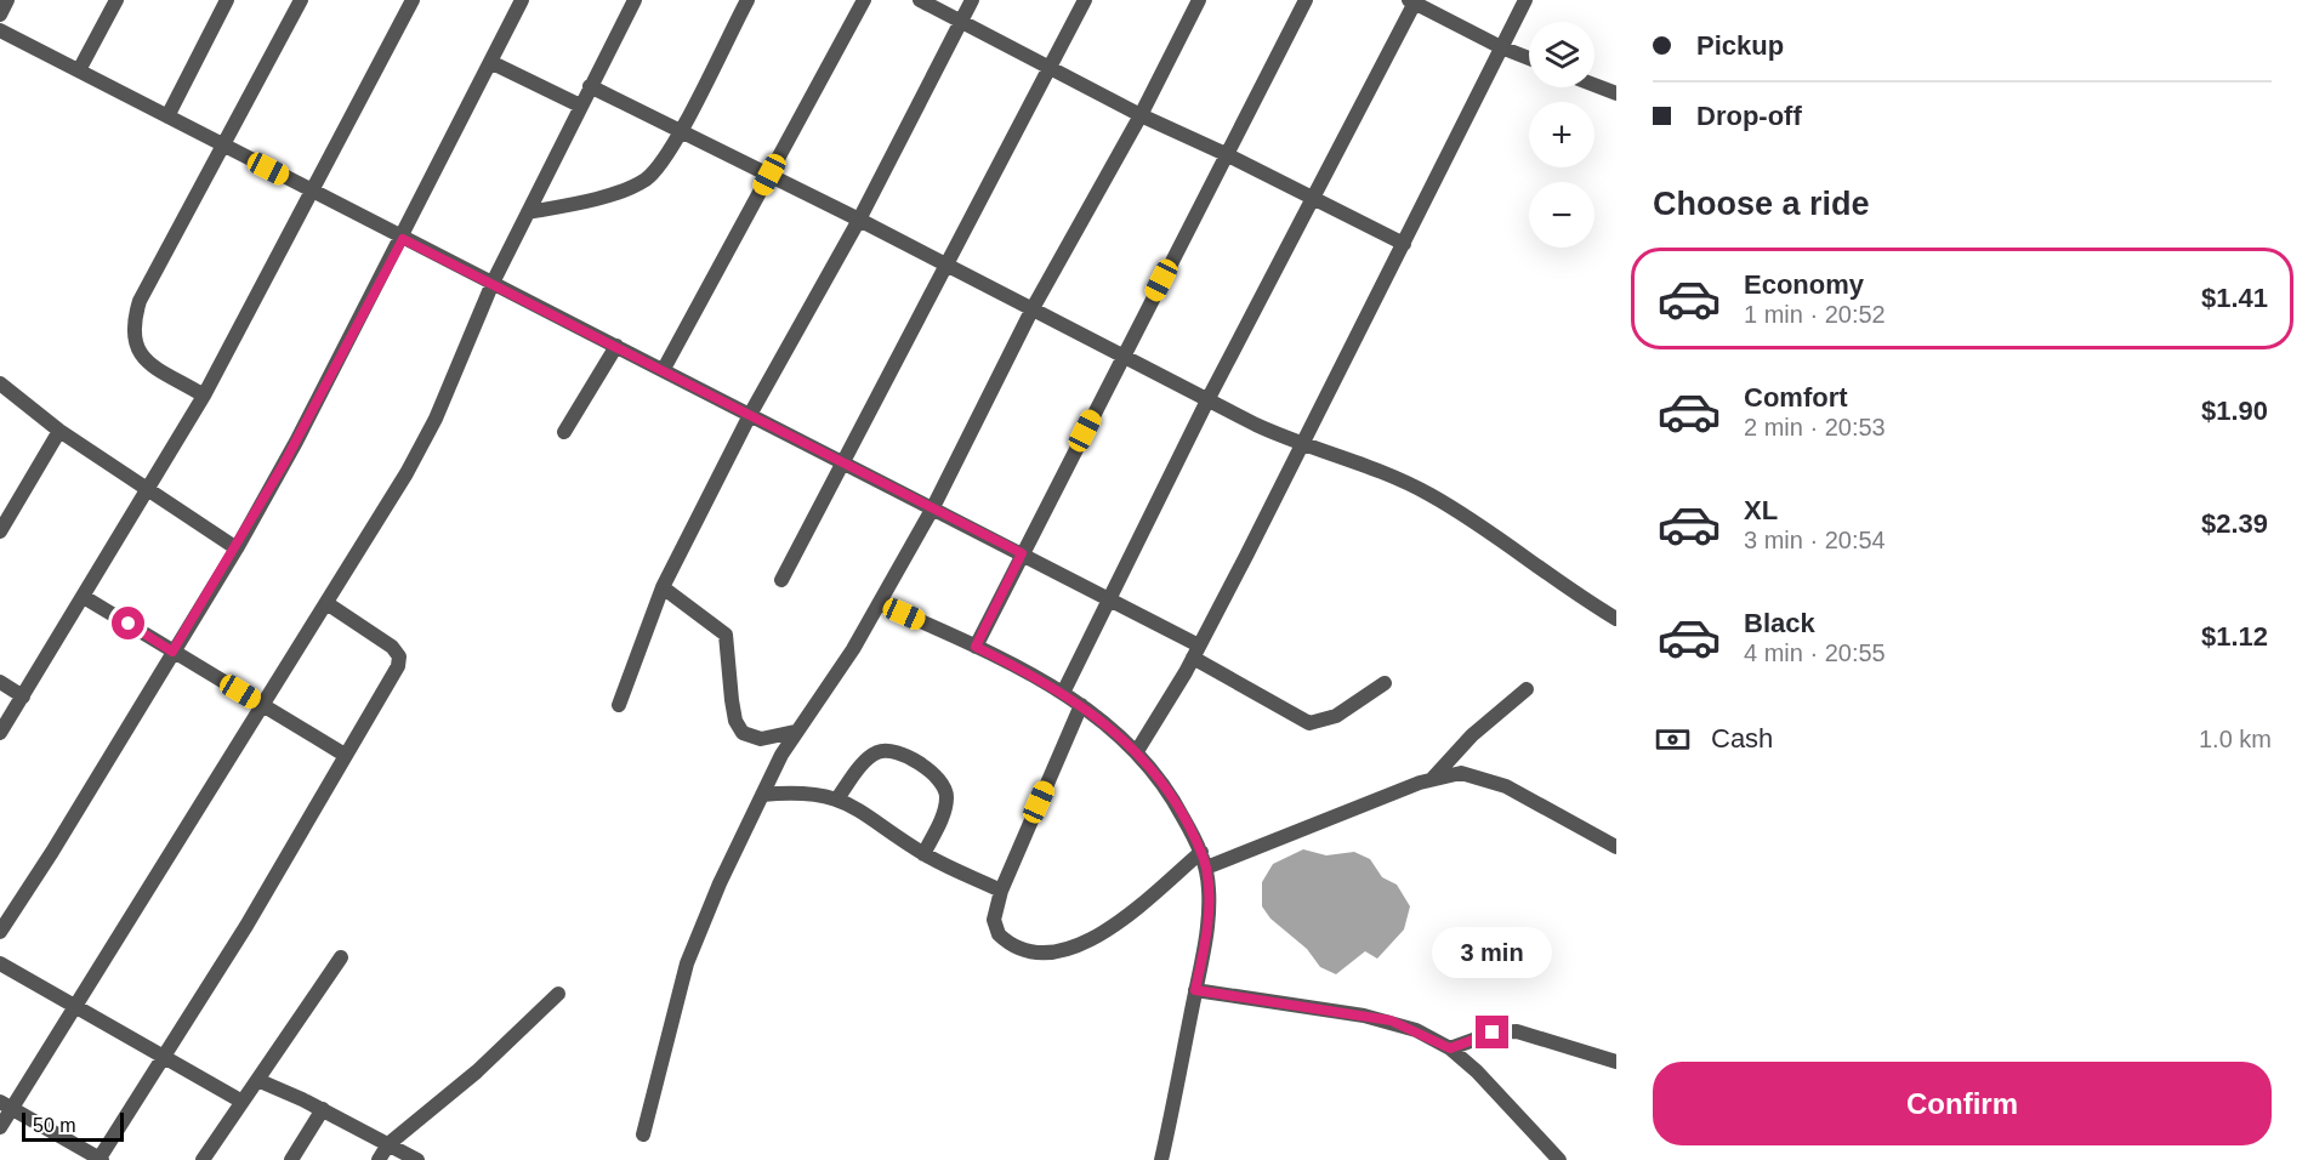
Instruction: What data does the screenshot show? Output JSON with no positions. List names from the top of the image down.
{
  "scale_bar": "50 m",
  "page": {
    "banner": ["Pickup", "Drop-off"],
    "map_buttons": ["+", "−"],
    "heading": "Choose a ride",
    "list": [
      {
        "name": "Economy",
        "note": "1 min · 20:52",
        "value": "$1.41"
      },
      {
        "name": "Comfort",
        "note": "2 min · 20:53",
        "value": "$1.90"
      },
      {
        "name": "XL",
        "note": "3 min · 20:54",
        "value": "$2.39"
      },
      {
        "name": "Black",
        "note": "4 min · 20:55",
        "value": "$1.12"
      }
    ],
    "pay": ["Cash", "1.0 km"],
    "bubble": "3 min",
    "buttons": "Confirm",
    "scale": "50 m"
  }
}
